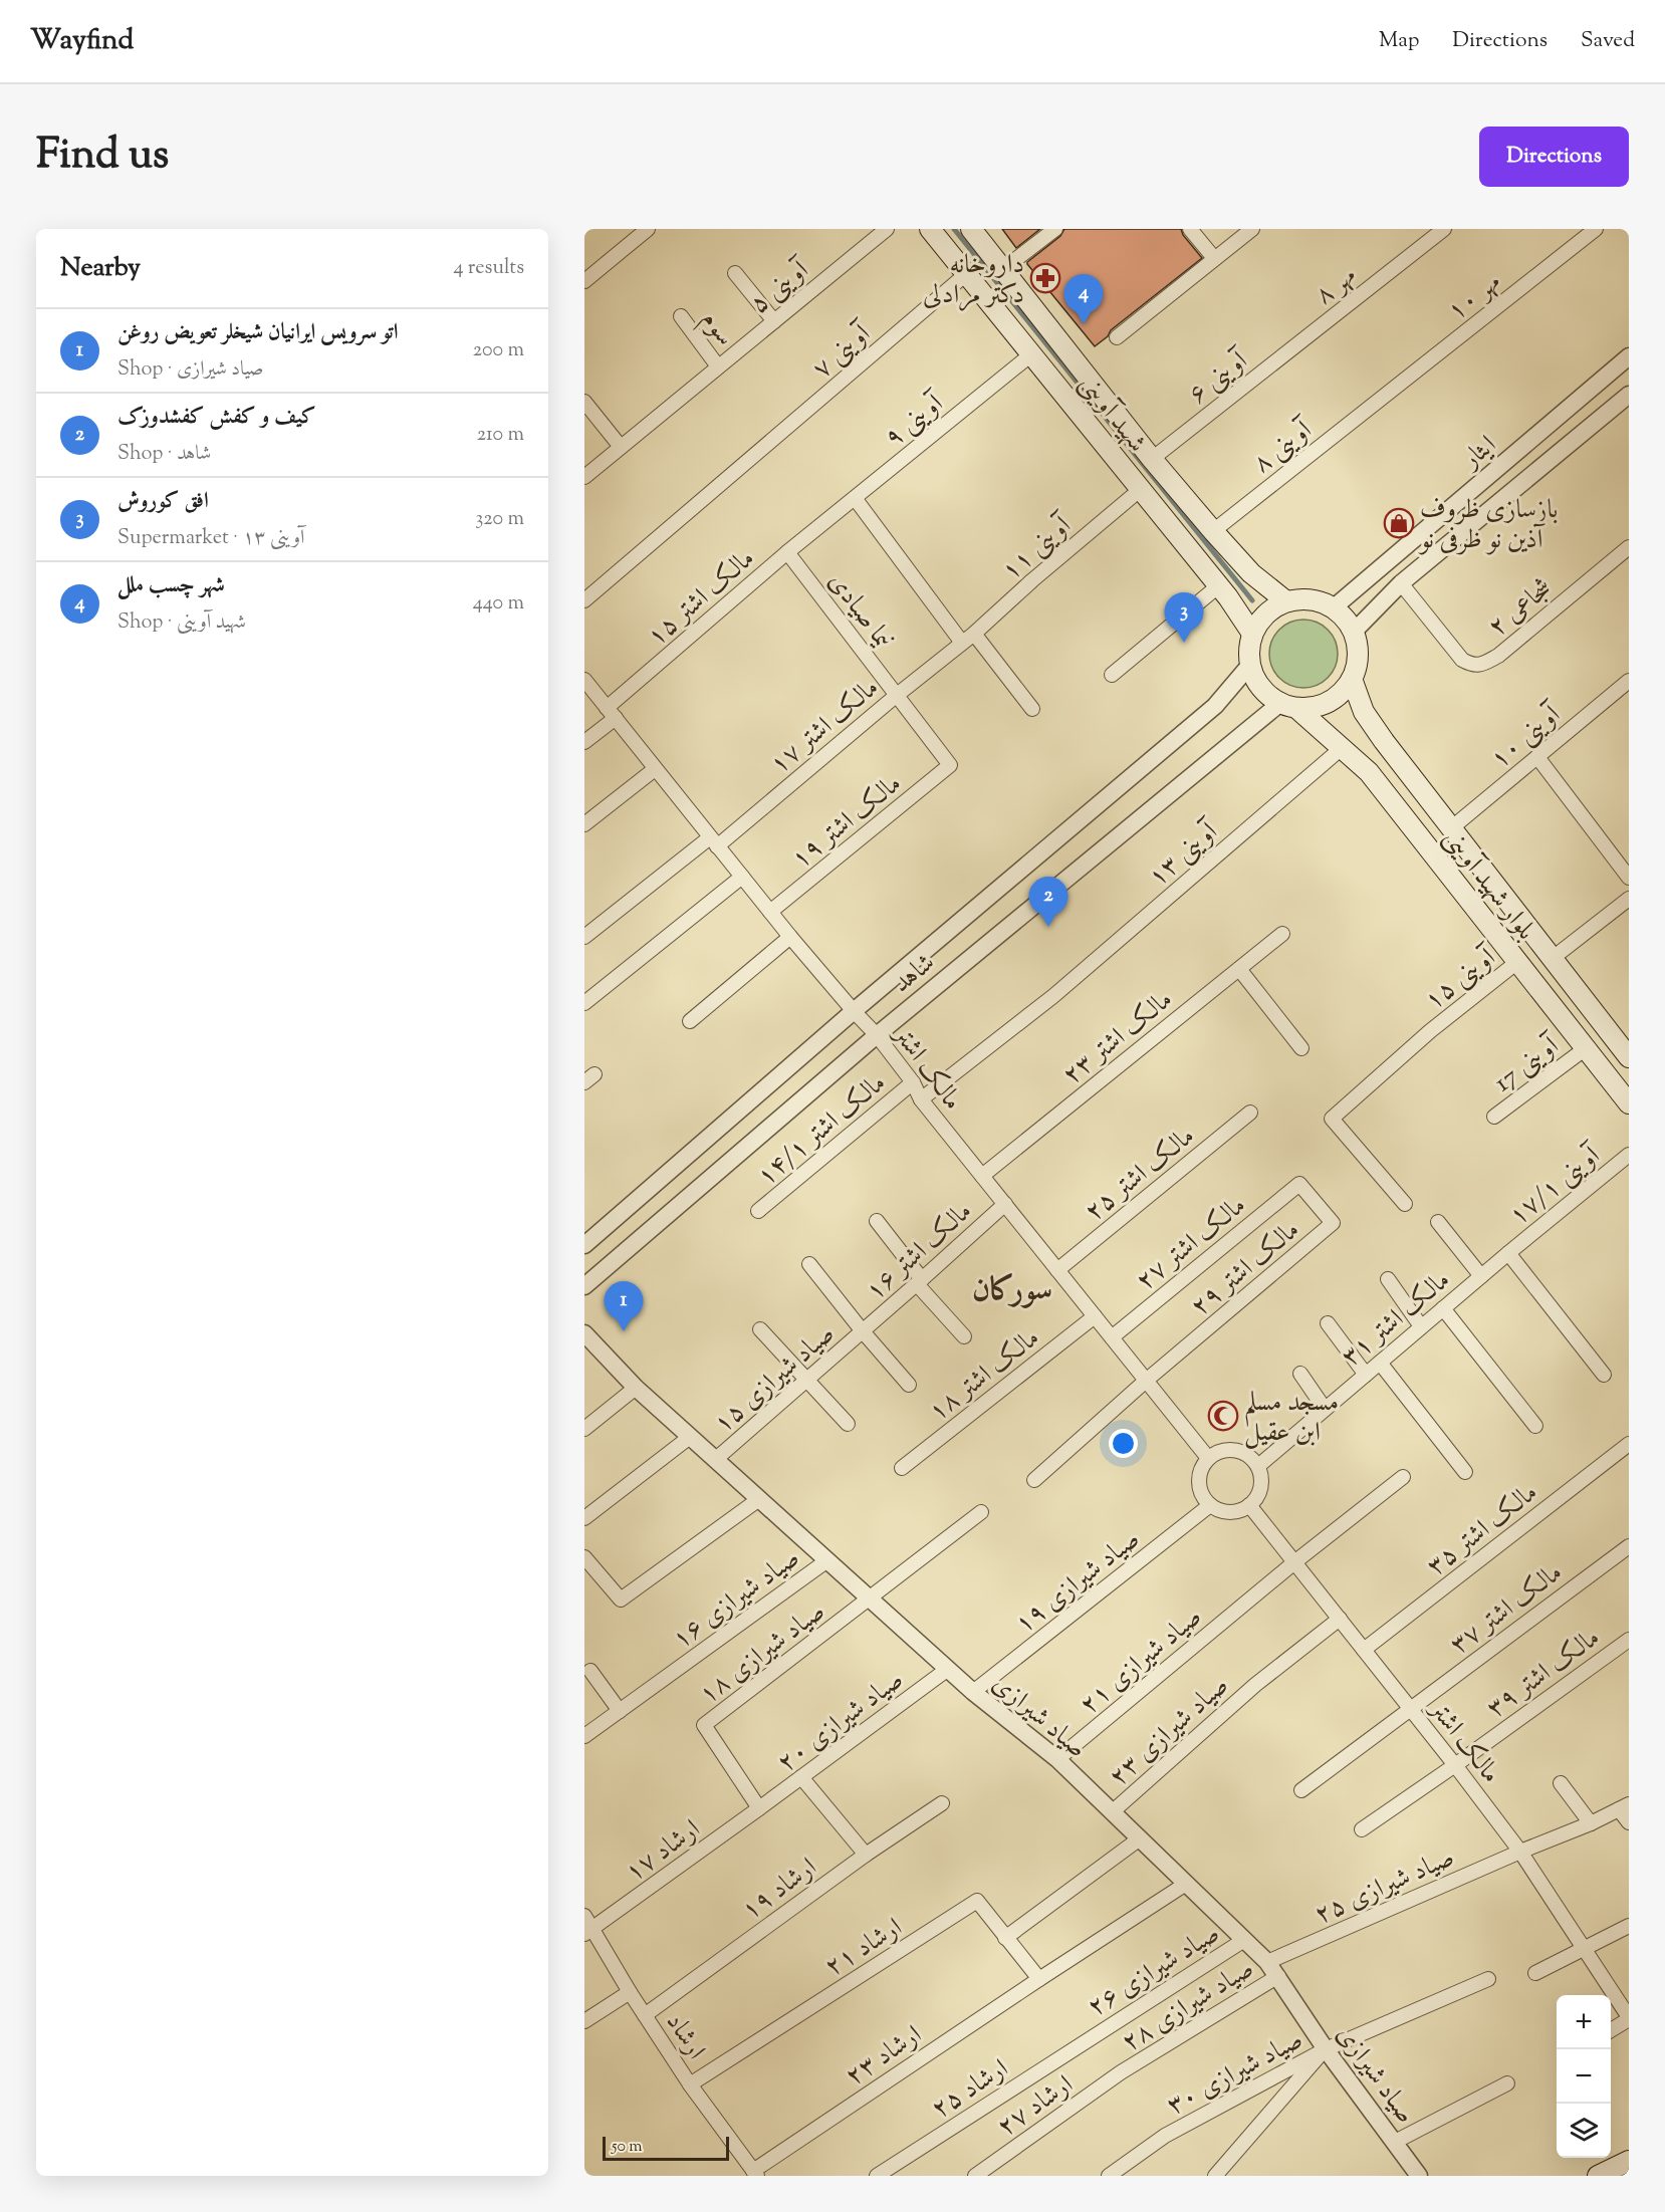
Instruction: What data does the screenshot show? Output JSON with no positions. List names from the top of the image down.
{
  "streets": {
    "main road": ["شهید آوینی", "بلوار شهید آوینی"],
    "street": [
      "مهر ۸",
      "۵ آوینی",
      "مهر ۱۰",
      "سوم",
      "۷ آوینی",
      "۶ آوینی",
      "۹ آوینی",
      "۸ آوینی",
      "ایثار",
      "۱۱ آوینی",
      "مالک اشتر ۱۵",
      "شجاعی ۲",
      "نیما صیادی",
      "مالک اشتر ۱۷",
      "۱۰ آوینی",
      "مالک اشتر ۱۹",
      "آوینی ۱۳",
      "شاهد",
      "آوینی ۱۵",
      "مالک اشتر ۲۳",
      "آوینی 17",
      "مالک اشتر",
      "مالک اشتر ۱۴/۱",
      "مالک اشتر ۲۵",
      "آوینی ۱۷/۱",
      "مالک اشتر ۲۷",
      "مالک اشتر ۱۶",
      "مالک اشتر ۲۹",
      "مالک اشتر ۳۱",
      "مالک اشتر ۱۸",
      "صیاد شیرازی ۱۵",
      "مالک اشتر ۳۵",
      "صیاد شیرازی ۱۹",
      "صیاد شیرازی ۱۶",
      "مالک اشتر ۳۷",
      "صیاد شیرازی ۱۸",
      "صیاد شیرازی ۲۱",
      "مالک اشتر ۳۹",
      "صیاد شیرازی",
      "صیاد شیرازی ۲۰",
      "صیاد شیرازی ۲۳",
      "ارشاد ۱۷",
      "صیاد شیرازی ۲۵",
      "ارشاد ۱۹",
      "ارشاد ۲۱",
      "صیاد شیرازی ۲۶",
      "صیاد شیرازی ۲۸",
      "ارشاد",
      "ارشاد ۲۳",
      "صیاد شیرازی ۳۰",
      "ارشاد ۲۵",
      "ارشاد ۲۷"
    ]
  },
  "crossings": [
    ["مهر ۸", "۶ آوینی"],
    ["۵ آوینی", "سوم"],
    ["مهر ۱۰", "۸ آوینی"],
    ["۷ آوینی", "شهید آوینی"],
    ["۶ آوینی", "شهید آوینی"],
    ["شهید آوینی", "۹ آوینی"],
    ["شهید آوینی", "۸ آوینی"],
    ["شهید آوینی", "ایثار"],
    ["شهید آوینی", "۱۱ آوینی"],
    ["شهید آوینی", "بلوار شهید آوینی"],
    ["شهید آوینی", "شاهد"],
    ["۹ آوینی", "مالک اشتر ۱۵"],
    ["ایثار", "شجاعی ۲"],
    ["ایثار", "بلوار شهید آوینی"],
    ["ایثار", "شاهد"],
    ["۱۱ آوینی", "مالک اشتر ۱۷"],
    ["مالک اشتر ۱۵", "نیما صیادی"],
    ["مالک اشتر ۱۵", "مالک اشتر"],
    ["نیما صیادی", "مالک اشتر ۱۷"],
    ["نیما صیادی", "مالک اشتر ۱۹"],
    ["مالک اشتر ۱۷", "مالک اشتر"],
    ["مالک اشتر ۱۹", "مالک اشتر"],
    ["آوینی ۱۳", "بلوار شهید آوینی"],
    ["آوینی ۱۳", "مالک اشتر"],
    ["بلوار شهید آوینی", "شاهد"],
    ["بلوار شهید آوینی", "آوینی ۱۵"],
    ["بلوار شهید آوینی", "آوینی 17"],
    ["شاهد", "مالک اشتر"],
    ["مالک اشتر ۲۳", "مالک اشتر"],
    ["مالک اشتر", "مالک اشتر ۱۴/۱"],
    ["مالک اشتر", "مالک اشتر ۲۵"],
    ["مالک اشتر", "مالک اشتر ۲۷"],
    ["مالک اشتر", "مالک اشتر ۱۶"],
    ["مالک اشتر", "مالک اشتر ۲۹"],
    ["مالک اشتر", "مالک اشتر ۳۱"],
    ["مالک اشتر", "مالک اشتر ۱۸"],
    ["مالک اشتر", "مالک اشتر ۳۵"],
    ["مالک اشتر", "صیاد شیرازی ۱۹"],
    ["مالک اشتر", "مالک اشتر ۳۷"],
    ["مالک اشتر", "صیاد شیرازی ۲۱"],
    ["مالک اشتر", "مالک اشتر ۳۹"],
    ["مالک اشتر", "صیاد شیرازی ۲۳"],
    ["مالک اشتر", "صیاد شیرازی ۲۵"],
    ["آوینی ۱۷/۱", "مالک اشتر ۳۱"],
    ["مالک اشتر ۲۷", "مالک اشتر ۲۹"],
    ["مالک اشتر ۱۶", "صیاد شیرازی ۱۵"],
    ["مالک اشتر ۳۱", "صیاد شیرازی ۱۹"],
    ["صیاد شیرازی ۱۵", "صیاد شیرازی"],
    ["صیاد شیرازی ۱۹", "صیاد شیرازی"],
    ["صیاد شیرازی ۱۶", "صیاد شیرازی"],
    ["صیاد شیرازی ۱۸", "صیاد شیرازی"],
    ["صیاد شیرازی ۱۸", "صیاد شیرازی ۲۰"],
    ["صیاد شیرازی ۱۸", "ارشاد ۱۷"],
    ["صیاد شیرازی ۲۱", "صیاد شیرازی"],
    ["صیاد شیرازی", "صیاد شیرازی ۲۰"],
    ["صیاد شیرازی", "صیاد شیرازی ۲۳"],
    ["صیاد شیرازی", "صیاد شیرازی ۲۵"],
    ["صیاد شیرازی", "صیاد شیرازی ۲۶"],
    ["صیاد شیرازی", "صیاد شیرازی ۲۸"],
    ["صیاد شیرازی", "ارشاد ۲۳"],
    ["صیاد شیرازی", "صیاد شیرازی ۳۰"],
    ["صیاد شیرازی ۲۰", "ارشاد ۱۷"],
    ["ارشاد ۱۷", "ارشاد"],
    ["ارشاد ۱۹", "ارشاد"],
    ["ارشاد ۲۱", "ارشاد"],
    ["ارشاد ۲۱", "ارشاد ۲۳"],
    ["صیاد شیرازی ۲۶", "ارشاد ۲۵"],
    ["صیاد شیرازی ۲۸", "ارشاد ۲۷"],
    ["ارشاد", "ارشاد ۲۳"]
  ],
  "districts": ["سورکان"],
  "places": {
    "pharmacy": ["داروخانه دکتر مرادلی"],
    "shop": ["بازسازی ظروف آذین نو ظرفی نو"],
    "mosque": ["مسجد مسلم ابن عقیل"]
  },
  "scale_bar": "50 m",
  "page": {
    "header": "Wayfind",
    "nav": ["Map", "Directions", "Saved"],
    "title": "Find us",
    "buttons": "Directions",
    "heading": ["Nearby", "4 results"],
    "pins": [
      "4",
      "3",
      "2",
      "1"
    ],
    "list": [
      {
        "mark": "1",
        "name": "اتو سرویس ایرانیان شیخلر تعویض روغن",
        "note": "Shop · صیاد شیرازی",
        "value": "200 m"
      },
      {
        "mark": "2",
        "name": "کیف و کفش کفشدوزک",
        "note": "Shop · شاهد",
        "value": "210 m"
      },
      {
        "mark": "3",
        "name": "افق کوروش",
        "note": "Supermarket · ۱۳ آوینی",
        "value": "320 m"
      },
      {
        "mark": "4",
        "name": "شهر چسب ملل",
        "note": "Shop · شهید آوینی",
        "value": "440 m"
      }
    ],
    "map_buttons": ["+", "−"],
    "scale": "50 m"
  }
}
